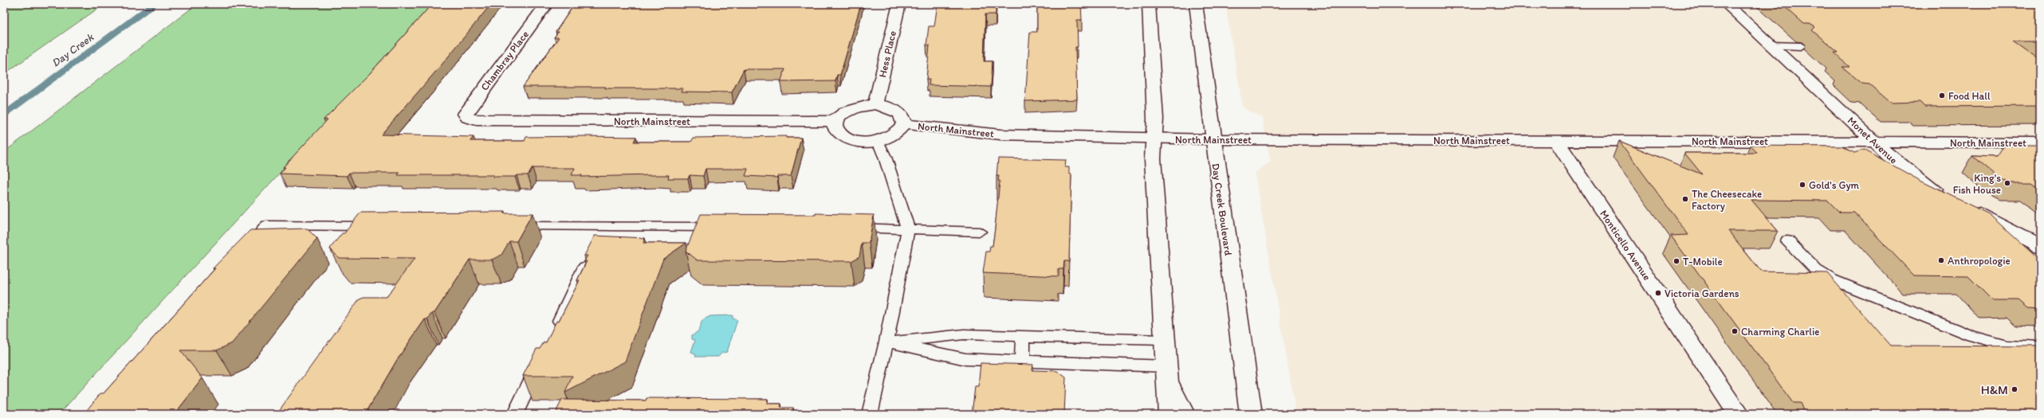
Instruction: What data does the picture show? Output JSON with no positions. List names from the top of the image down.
{
  "streets": {
    "street": [
      "Hess Place",
      "Chambray Place",
      "North Mainstreet",
      "Monet Avenue",
      "Day Creek Boulevard",
      "Monticello Avenue"
    ]
  },
  "crossings": [
    ["Chambray Place", "North Mainstreet"],
    ["North Mainstreet", "Monet Avenue"],
    ["North Mainstreet", "Day Creek Boulevard"],
    ["North Mainstreet", "Monticello Avenue"]
  ],
  "water": ["Day Creek"],
  "places": [
    "Food Hall",
    "King's Fish House",
    "Gold's Gym",
    "The Cheesecake Factory",
    "Anthropologie",
    "T-Mobile",
    "Victoria Gardens",
    "Charming Charlie",
    "H&M"
  ]
}
